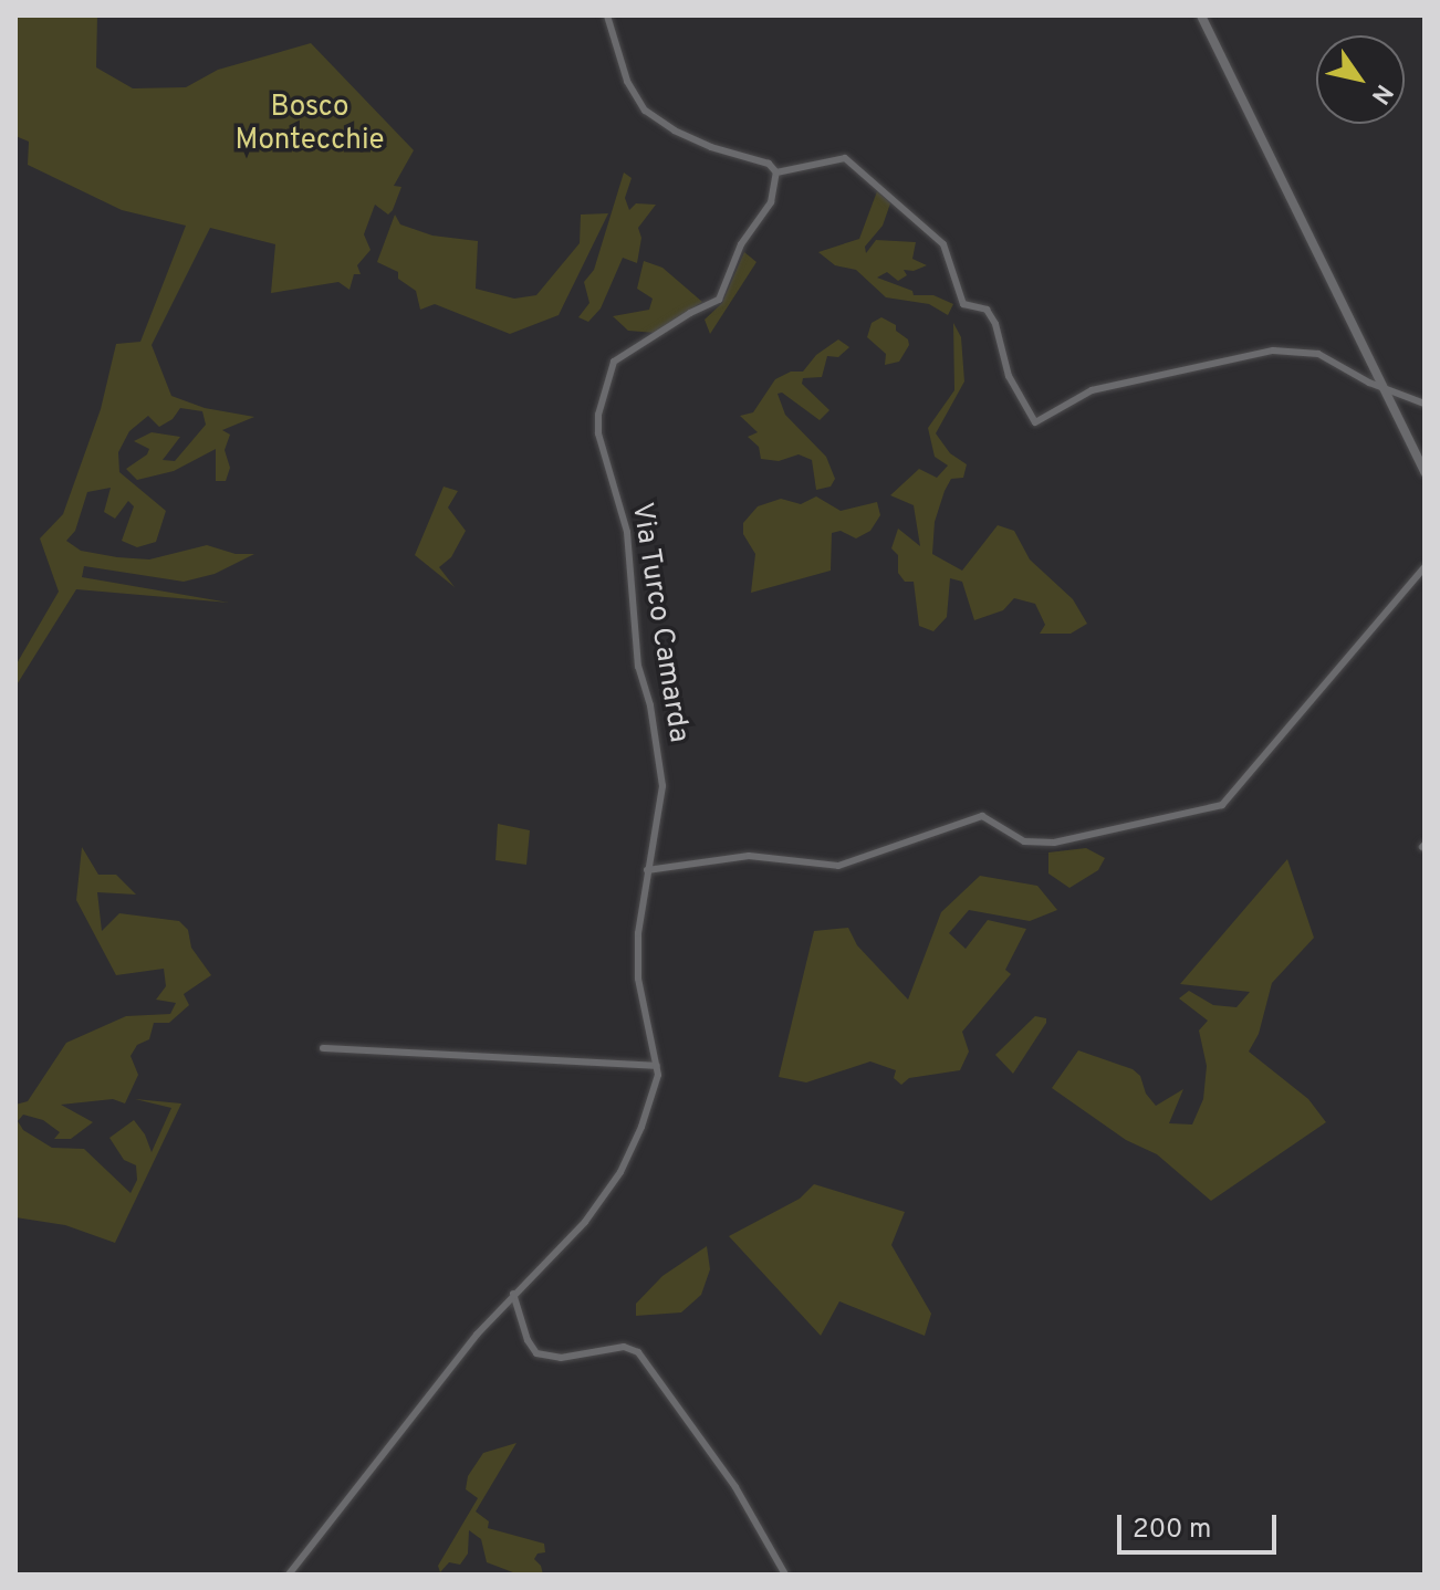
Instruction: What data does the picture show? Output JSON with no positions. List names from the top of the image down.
{
  "streets": {
    "street": ["Via Turco Camarda"]
  },
  "parks": ["Bosco Montecchie"],
  "scale_bar": "200 m",
  "north": "bottom right"
}
